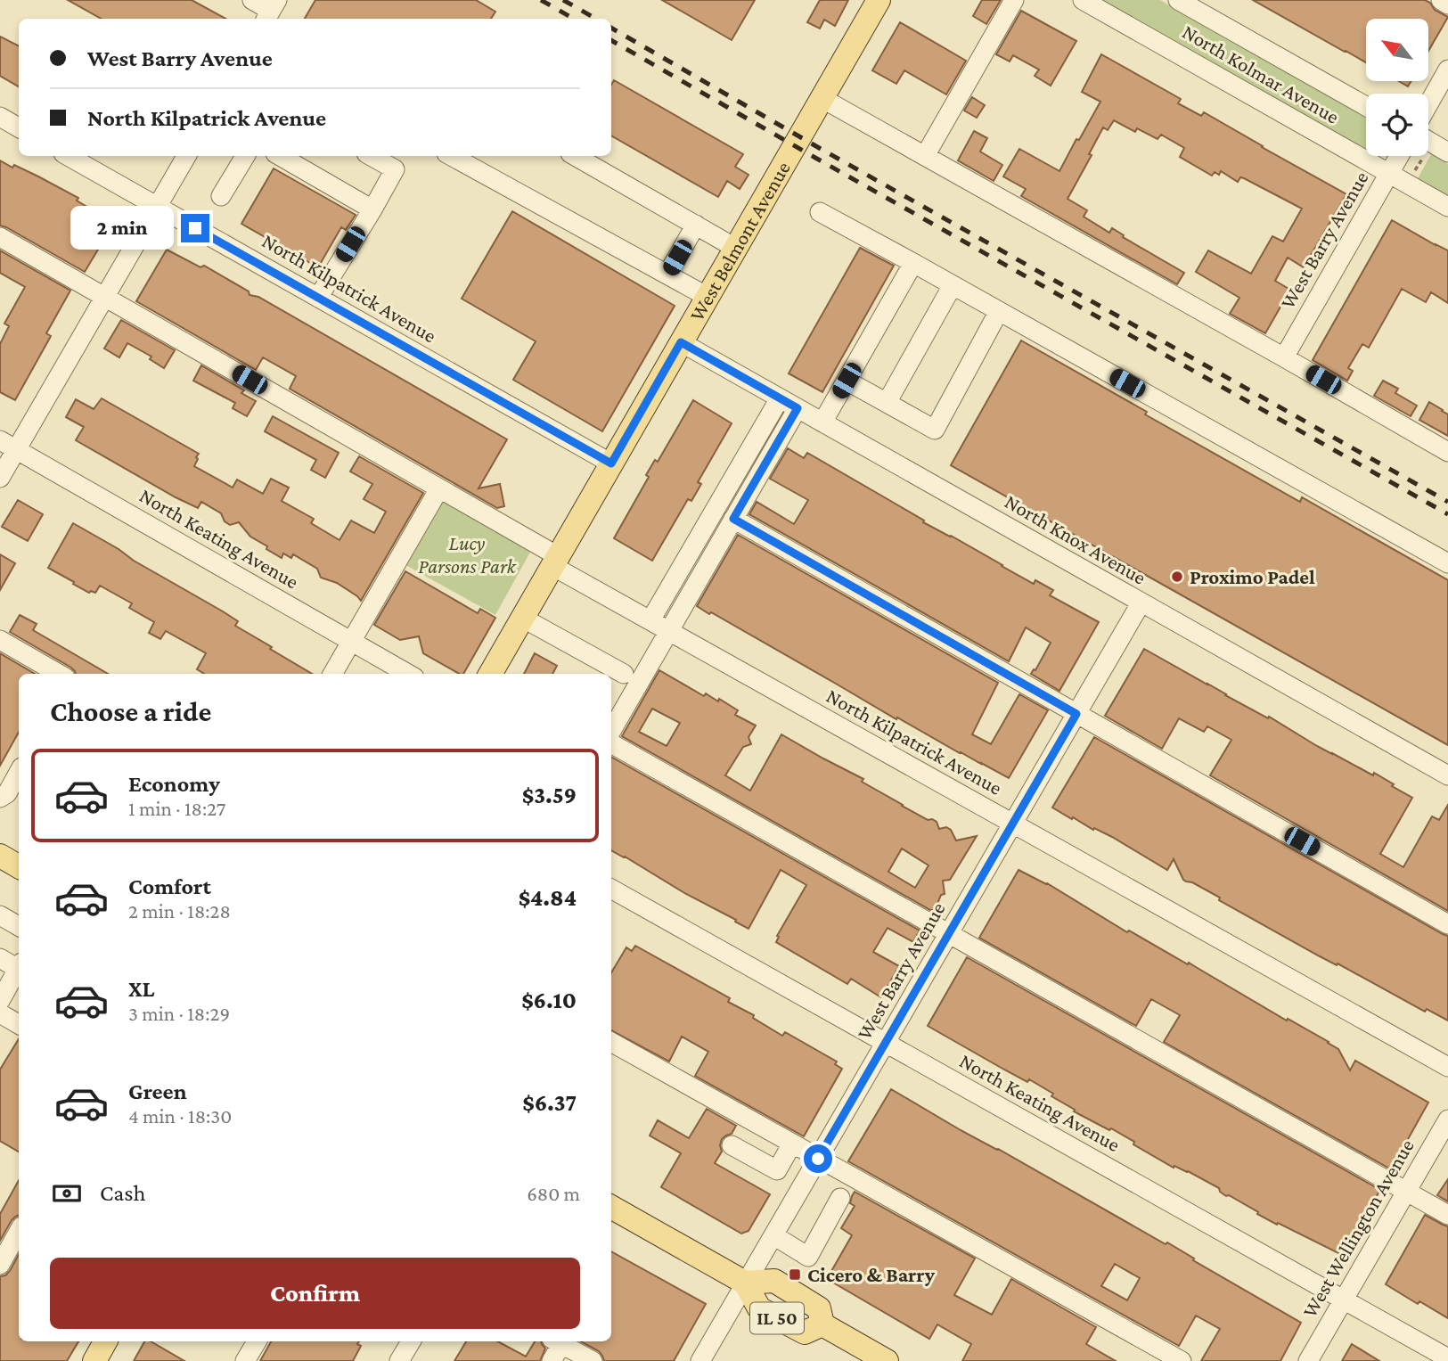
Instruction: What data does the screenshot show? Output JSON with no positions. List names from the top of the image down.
{
  "streets": {
    "main road": ["West Belmont Avenue", "IL 50"],
    "street": [
      "North Kolmar Avenue",
      "West Barry Avenue",
      "North Kilpatrick Avenue",
      "North Keating Avenue",
      "North Knox Avenue",
      "West Wellington Avenue"
    ]
  },
  "crossings": [
    ["North Kolmar Avenue", "West Barry Avenue"],
    ["West Barry Avenue", "North Kilpatrick Avenue"],
    ["West Barry Avenue", "North Keating Avenue"],
    ["West Barry Avenue", "North Knox Avenue"],
    ["West Barry Avenue", "IL 50"],
    ["West Belmont Avenue", "North Kilpatrick Avenue"],
    ["West Belmont Avenue", "North Knox Avenue"],
    ["North Keating Avenue", "West Wellington Avenue"]
  ],
  "parks": ["Lucy Parsons Park"],
  "places": {
    "other": ["Proximo Padel"],
    "transit": ["Cicero & Barry"]
  },
  "north": "top left",
  "page": {
    "banner": ["West Barry Avenue", "North Kilpatrick Avenue"],
    "bubble": "2 min",
    "heading": "Choose a ride",
    "list": [
      {
        "name": "Economy",
        "note": "1 min · 18:27",
        "value": "$3.59"
      },
      {
        "name": "Comfort",
        "note": "2 min · 18:28",
        "value": "$4.84"
      },
      {
        "name": "XL",
        "note": "3 min · 18:29",
        "value": "$6.10"
      },
      {
        "name": "Green",
        "note": "4 min · 18:30",
        "value": "$6.37"
      }
    ],
    "pay": ["Cash", "680 m"],
    "buttons": "Confirm"
  }
}
